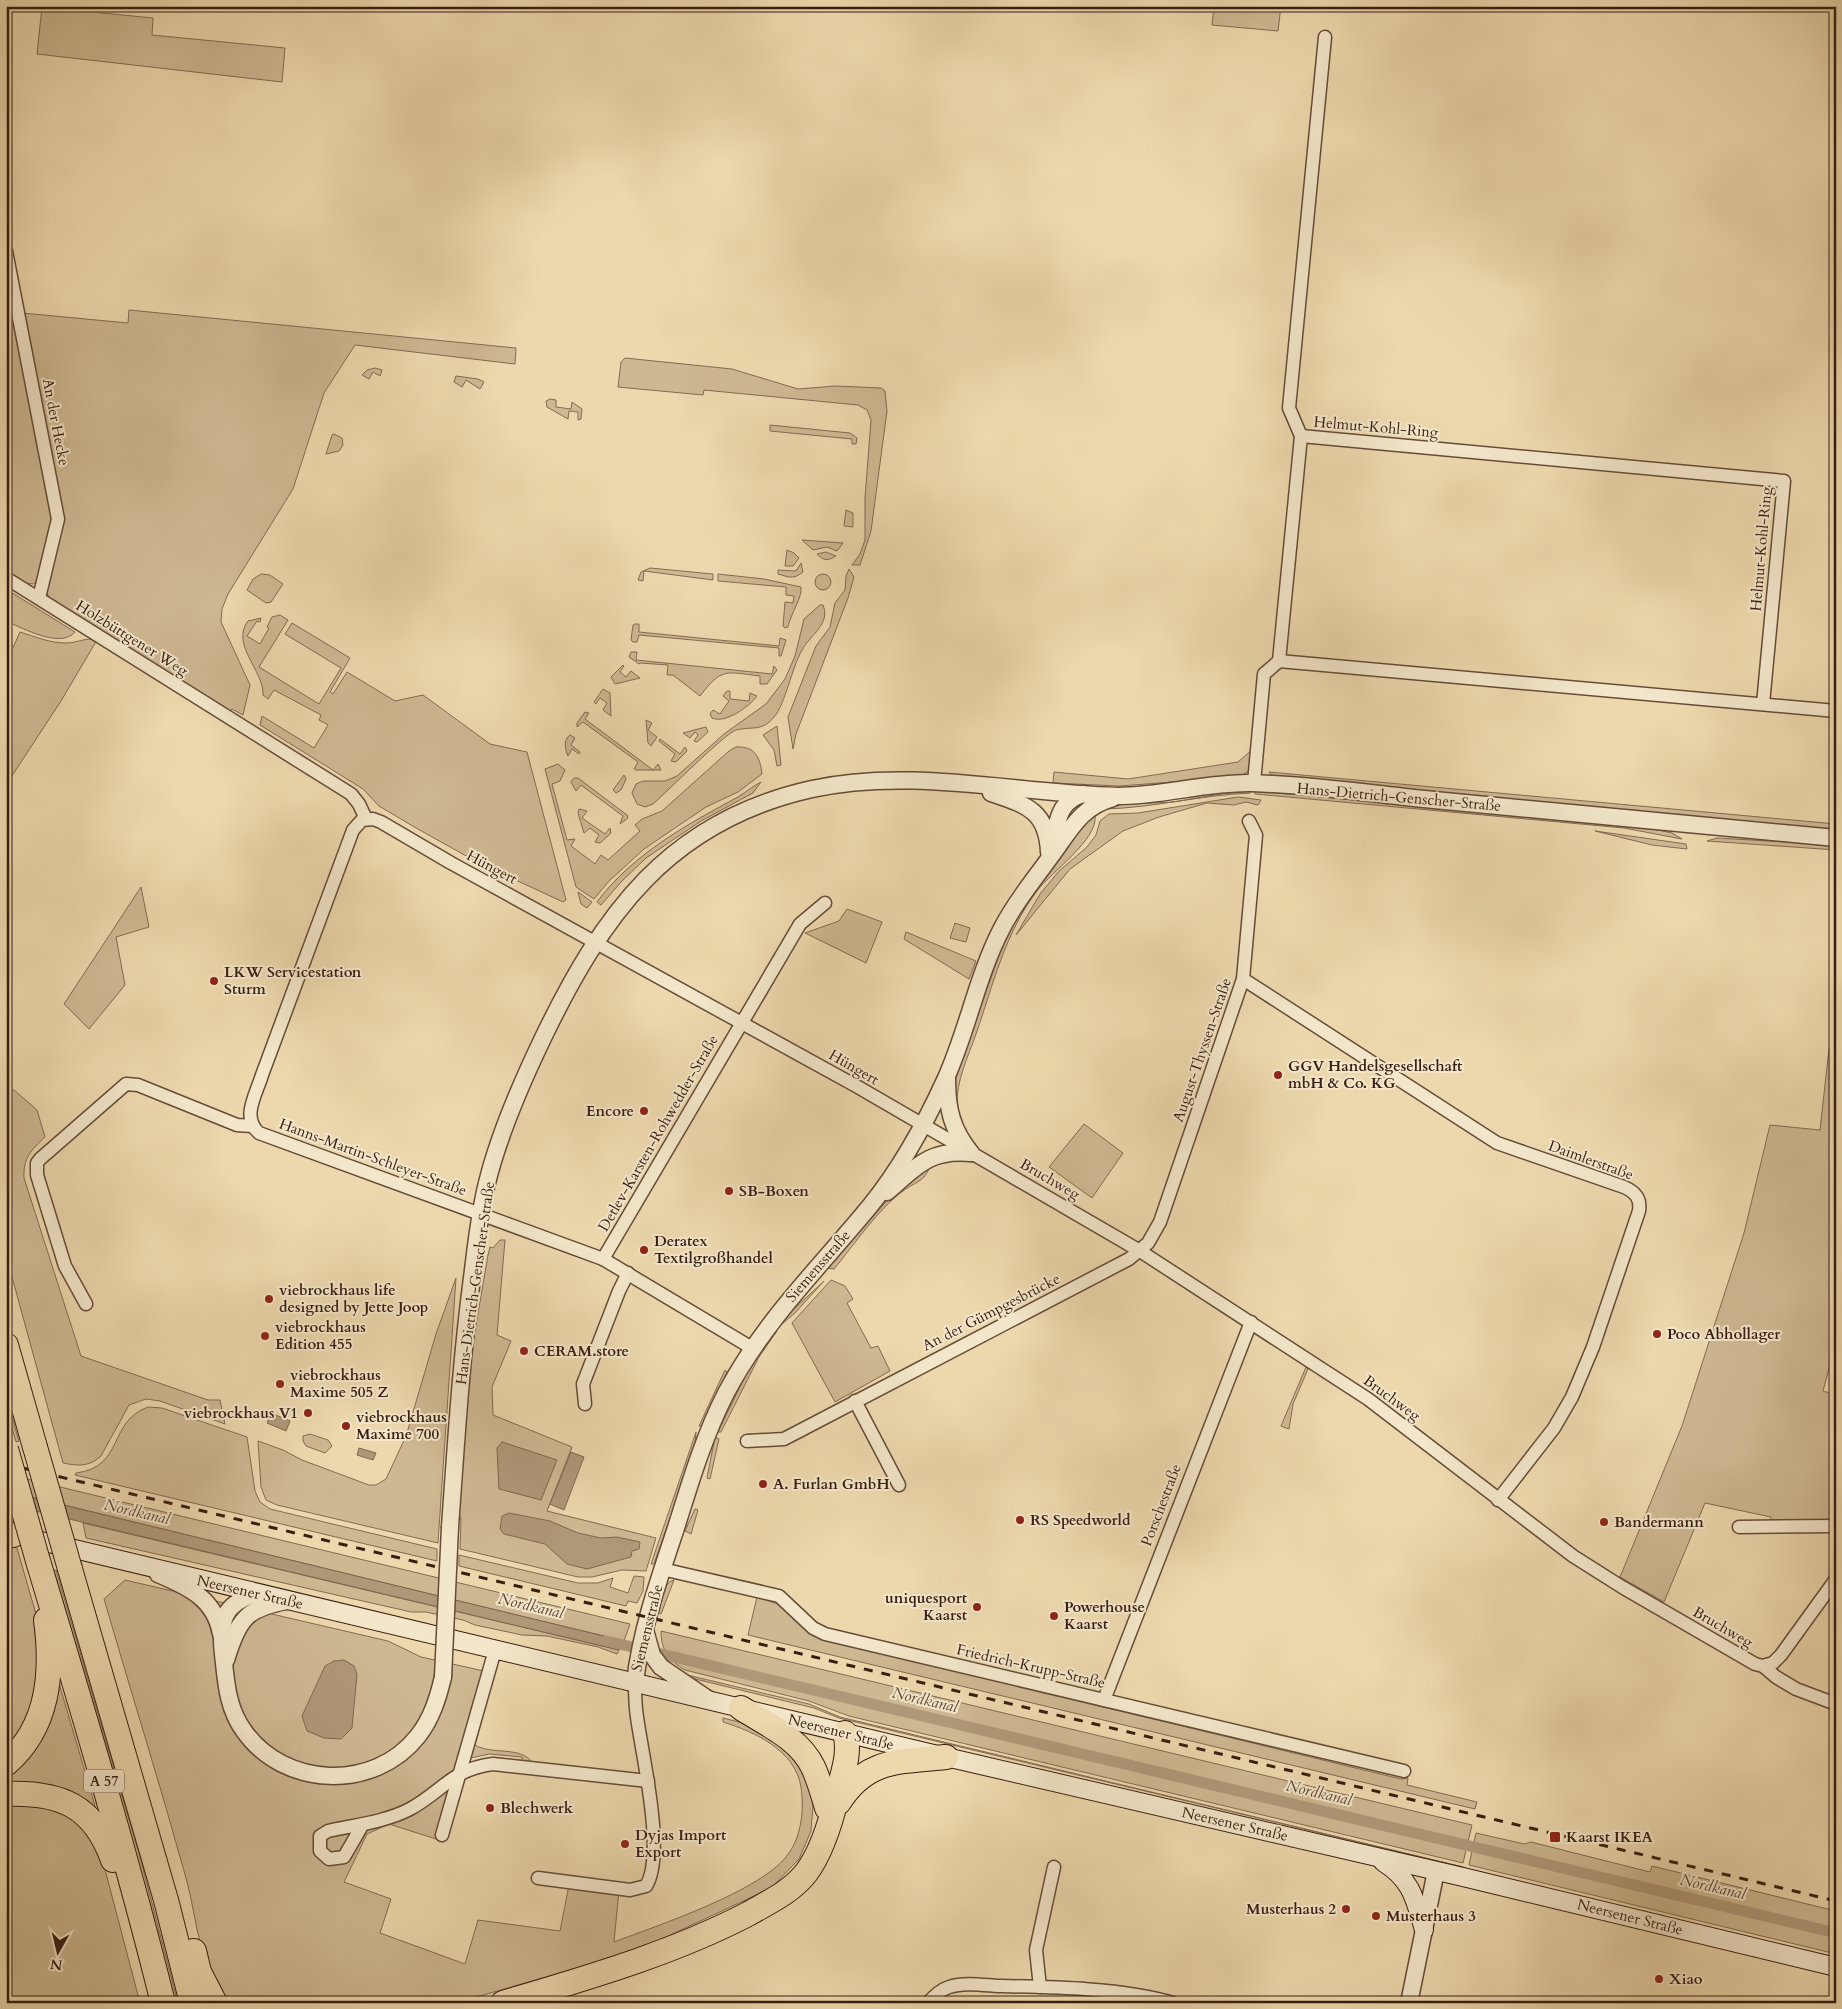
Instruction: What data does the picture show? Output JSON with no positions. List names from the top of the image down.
{
  "streets": {
    "highway": ["A 57"],
    "main road": ["Neersener Straße"],
    "street": [
      "An der Hecke",
      "Helmut-Kohl-Ring",
      "Holzbüttgener Weg",
      "Hans-Dietrich-Genscher-Straße",
      "Hüngert",
      "August-Thyssen-Straße",
      "Detlev-Karsten-Rohwedder-Straße",
      "Hanns-Martin-Schleyer-Straße",
      "Daimlerstraße",
      "Bruchweg",
      "Siemensstraße",
      "An der Gümpgesbrücke",
      "Porschestraße",
      "Friedrich-Krupp-Straße"
    ]
  },
  "crossings": [
    ["An der Hecke", "Holzbüttgener Weg"],
    ["Holzbüttgener Weg", "Hüngert"],
    ["Hans-Dietrich-Genscher-Straße", "Hüngert"],
    ["Hans-Dietrich-Genscher-Straße", "Hanns-Martin-Schleyer-Straße"],
    ["Hans-Dietrich-Genscher-Straße", "Siemensstraße"],
    ["Hans-Dietrich-Genscher-Straße", "Neersener Straße"],
    ["Hüngert", "Detlev-Karsten-Rohwedder-Straße"],
    ["Hüngert", "Bruchweg"],
    ["Hüngert", "Siemensstraße"],
    ["August-Thyssen-Straße", "Daimlerstraße"],
    ["August-Thyssen-Straße", "Bruchweg"],
    ["August-Thyssen-Straße", "An der Gümpgesbrücke"],
    ["Detlev-Karsten-Rohwedder-Straße", "Hanns-Martin-Schleyer-Straße"],
    ["Hanns-Martin-Schleyer-Straße", "Siemensstraße"],
    ["Daimlerstraße", "Bruchweg"],
    ["Bruchweg", "Siemensstraße"],
    ["Bruchweg", "An der Gümpgesbrücke"],
    ["Bruchweg", "Porschestraße"],
    ["Siemensstraße", "Neersener Straße"],
    ["Siemensstraße", "Friedrich-Krupp-Straße"],
    ["Porschestraße", "Friedrich-Krupp-Straße"]
  ],
  "water": ["Nordkanal"],
  "places": {
    "other": [
      "LKW Servicestation Sturm",
      "GGV Handelsgesellschaft mbH & Co. KG",
      "Encore",
      "SB-Boxen",
      "Deratex Textilgroßhandel",
      "viebrockhaus life designed by Jette Joop",
      "Poco Abhollager",
      "viebrockhaus Edition 455",
      "CERAM.store",
      "viebrockhaus Maxime 505 Z",
      "viebrockhaus V1",
      "viebrockhaus Maxime 700",
      "A. Furlan GmbH",
      "RS Speedworld",
      "Bandermann",
      "uniquesport Kaarst",
      "Powerhouse Kaarst",
      "Blechwerk",
      "Dyjas Import Export",
      "Musterhaus 2",
      "Musterhaus 3",
      "Xiao"
    ],
    "transit": ["Kaarst IKEA"]
  },
  "north": "bottom"
}
